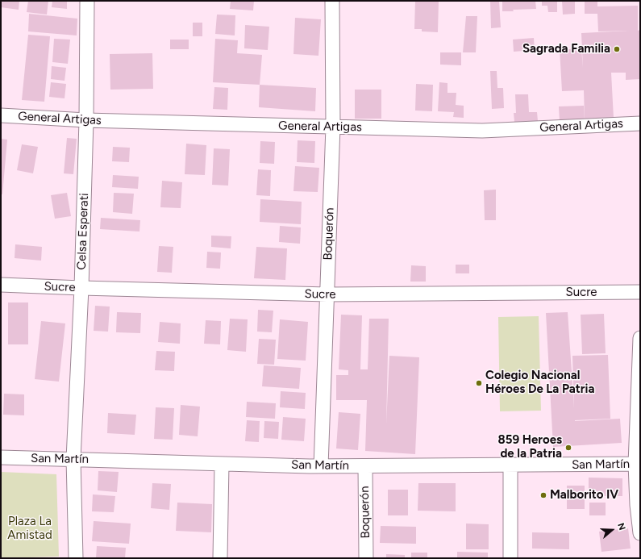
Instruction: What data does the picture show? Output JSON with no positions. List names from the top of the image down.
{
  "streets": {
    "street": [
      "General Artigas",
      "Celsa Esperati",
      "Boquerón",
      "Sucre",
      "San Martín"
    ]
  },
  "crossings": [
    ["General Artigas", "Celsa Esperati"],
    ["General Artigas", "Boquerón"],
    ["Celsa Esperati", "Sucre"],
    ["Celsa Esperati", "San Martín"],
    ["Boquerón", "Sucre"],
    ["Boquerón", "San Martín"]
  ],
  "parks": ["Plaza La Amistad"],
  "places": [
    "Sagrada Familia",
    "Colegio Nacional Héroes De La Patria",
    "859 Heroes de la Patria",
    "Malborito IV"
  ],
  "north": "right"
}
